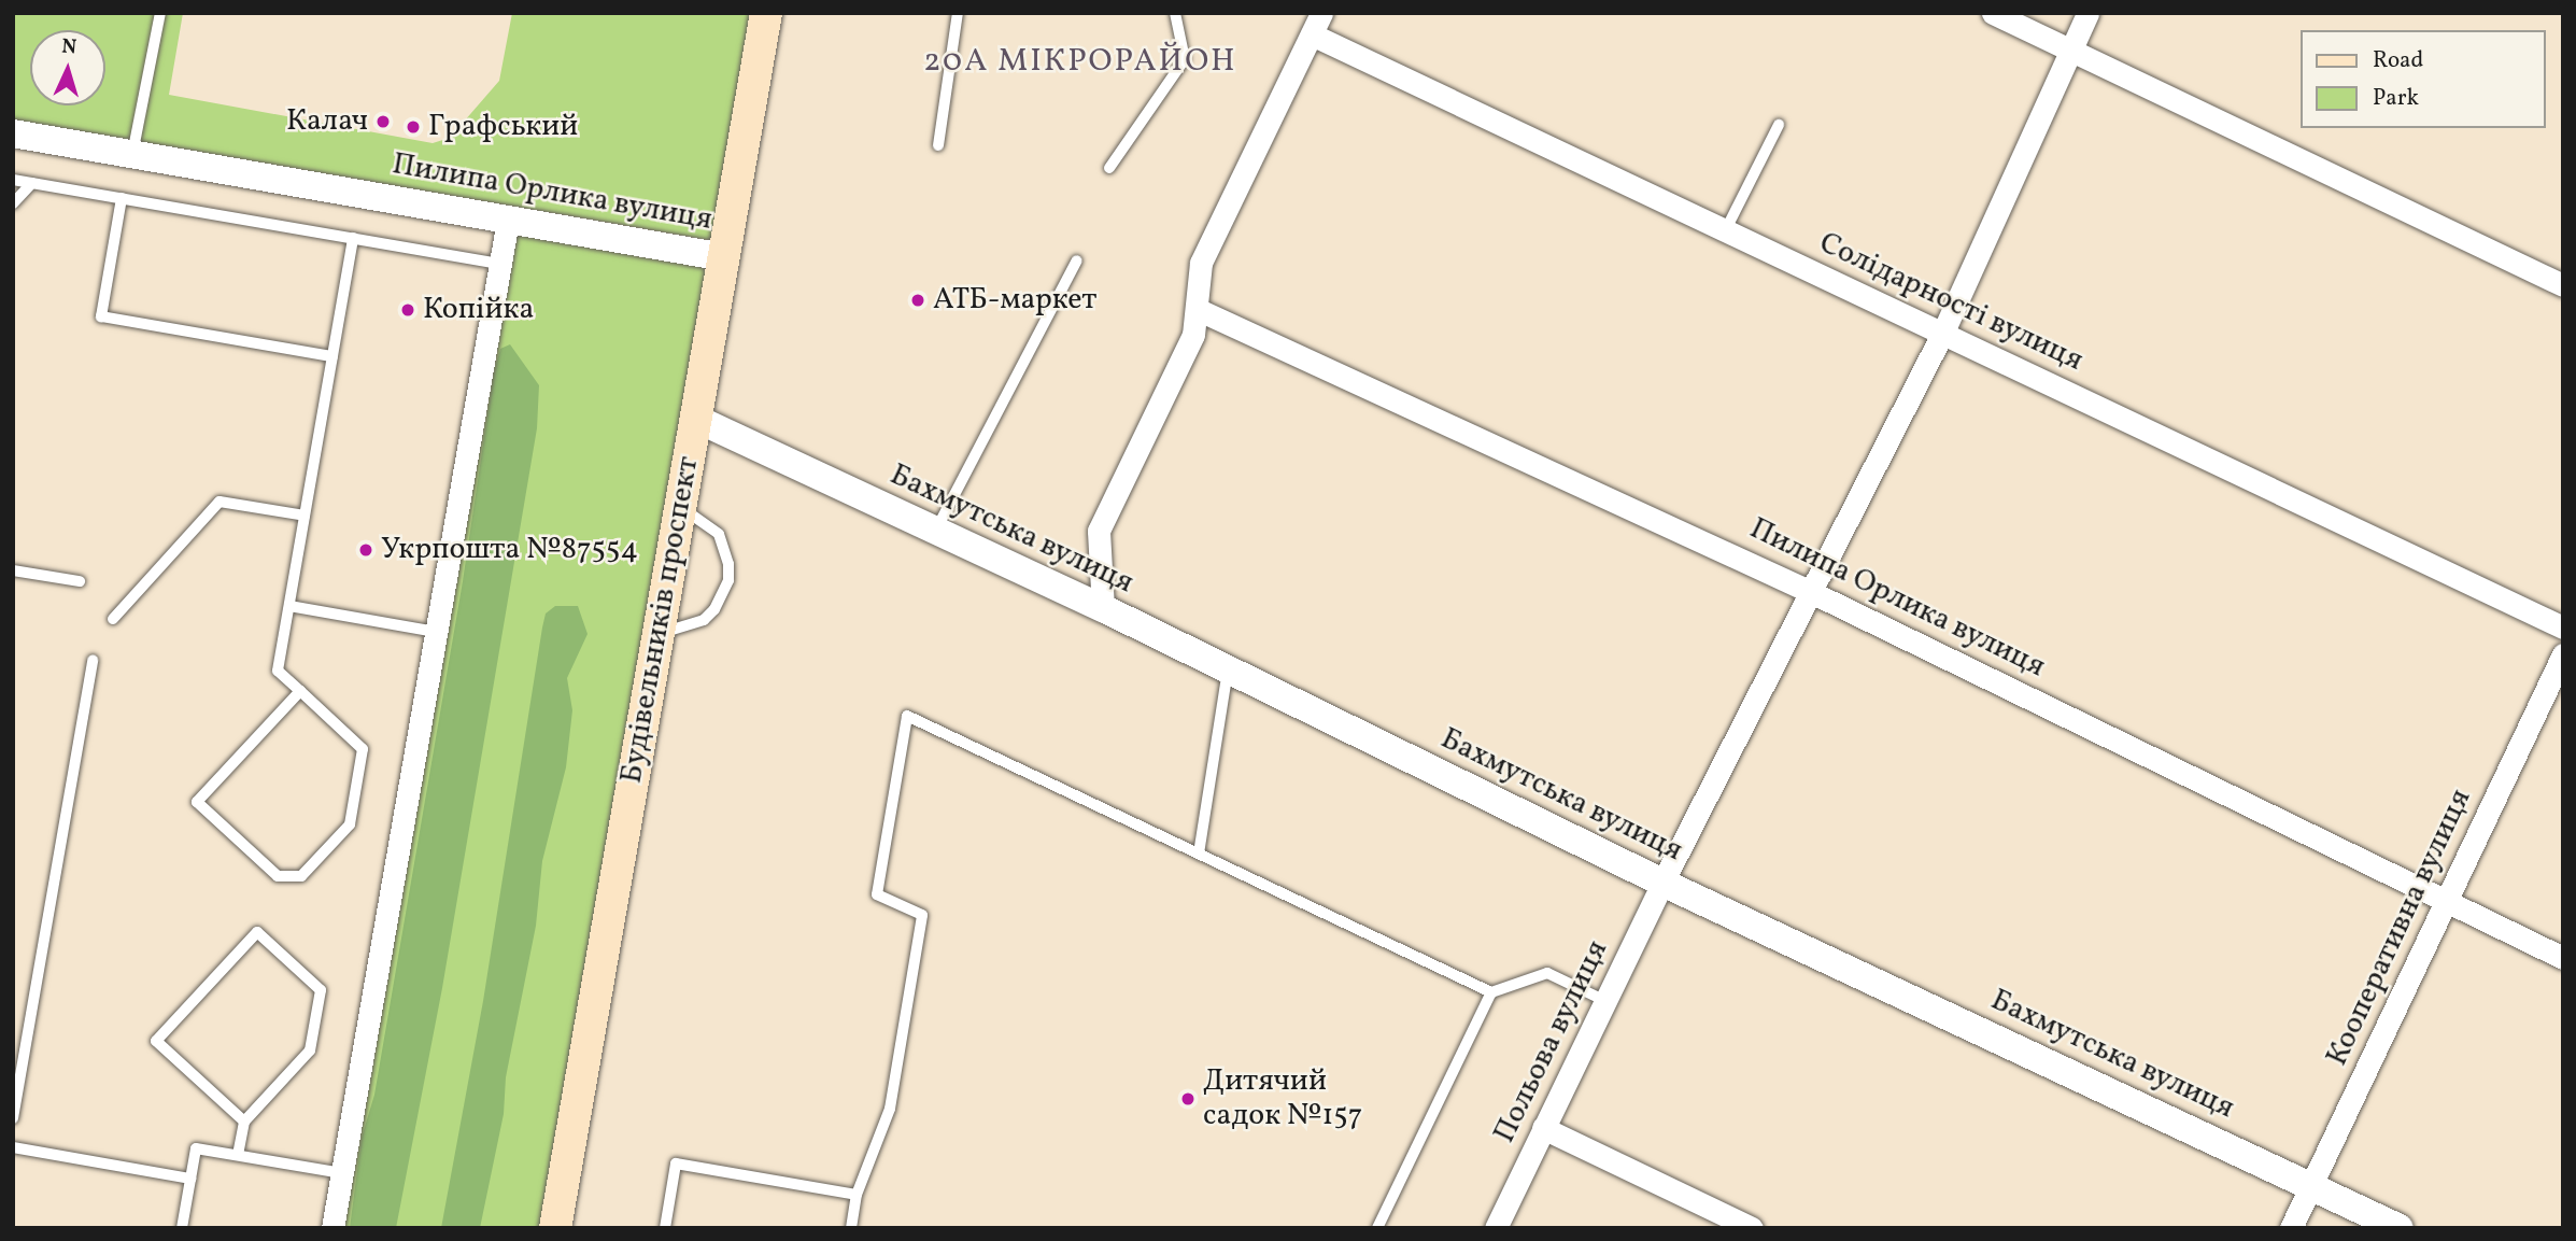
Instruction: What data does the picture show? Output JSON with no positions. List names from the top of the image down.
{
  "streets": {
    "main road": ["Будівельників проспект"],
    "street": [
      "Пилипа Орлика вулиця",
      "Солідарності вулиця",
      "Бахмутська вулиця",
      "Кооперативна вулиця",
      "Польова вулиця"
    ]
  },
  "crossings": [
    ["Пилипа Орлика вулиця", "Будівельників проспект"],
    ["Пилипа Орлика вулиця", "Кооперативна вулиця"],
    ["Пилипа Орлика вулиця", "Польова вулиця"],
    ["Солідарності вулиця", "Польова вулиця"],
    ["Бахмутська вулиця", "Будівельників проспект"],
    ["Бахмутська вулиця", "Кооперативна вулиця"],
    ["Бахмутська вулиця", "Польова вулиця"]
  ],
  "districts": ["20А МІКРОРАЙОН"],
  "places": [
    "Калач",
    "Графський",
    "АТБ-маркет",
    "Копійка",
    "Укрпошта №87554",
    "Дитячий садок №157"
  ],
  "legend": ["Road", "Park"],
  "north": "top"
}
